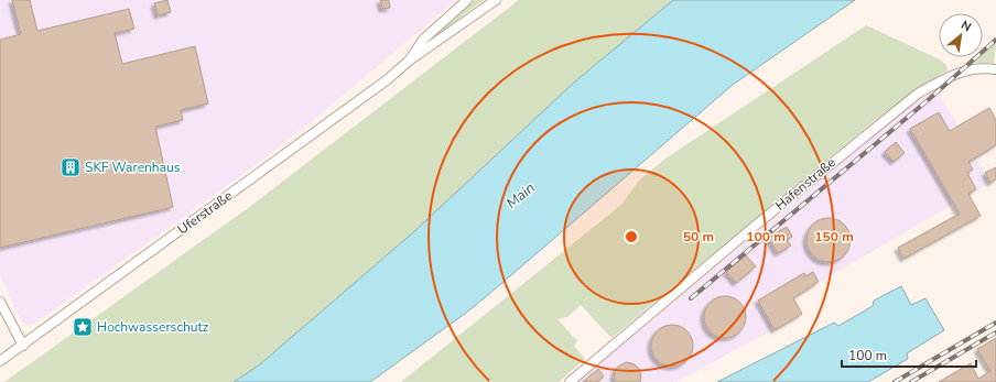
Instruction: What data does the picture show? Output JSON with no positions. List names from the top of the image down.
{
  "streets": {
    "street": ["Hafenstraße", "Uferstraße"]
  },
  "water": ["Main"],
  "places": {
    "building": ["SKF Warenhaus"],
    "place": ["Hochwasserschutz"]
  },
  "scale_bar": "100 m",
  "north": "top right",
  "rings": ["50 m", "100 m", "150 m"]
}
